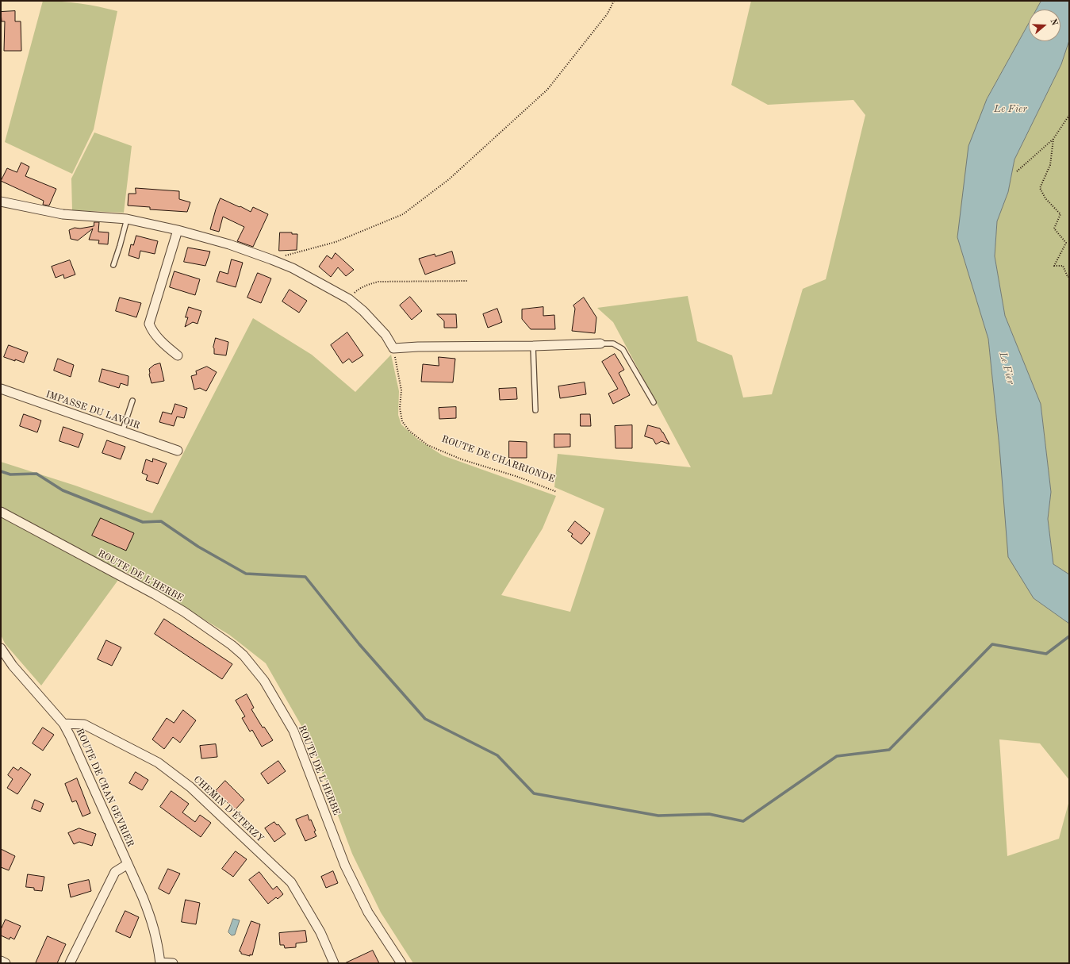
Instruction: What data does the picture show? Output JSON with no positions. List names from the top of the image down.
{
  "streets": {
    "street": [
      "IMPASSE DU LAVOIR",
      "ROUTE DE L'HERBE",
      "ROUTE DE CRAN GEVRIER",
      "CHEMIN D'ÉTERZY"
    ],
    "path": ["ROUTE DE CHARRIONDE"]
  },
  "crossings": [
    ["ROUTE DE CRAN GEVRIER", "CHEMIN D'ÉTERZY"]
  ],
  "water": ["Le Fier"],
  "north": "right"
}
